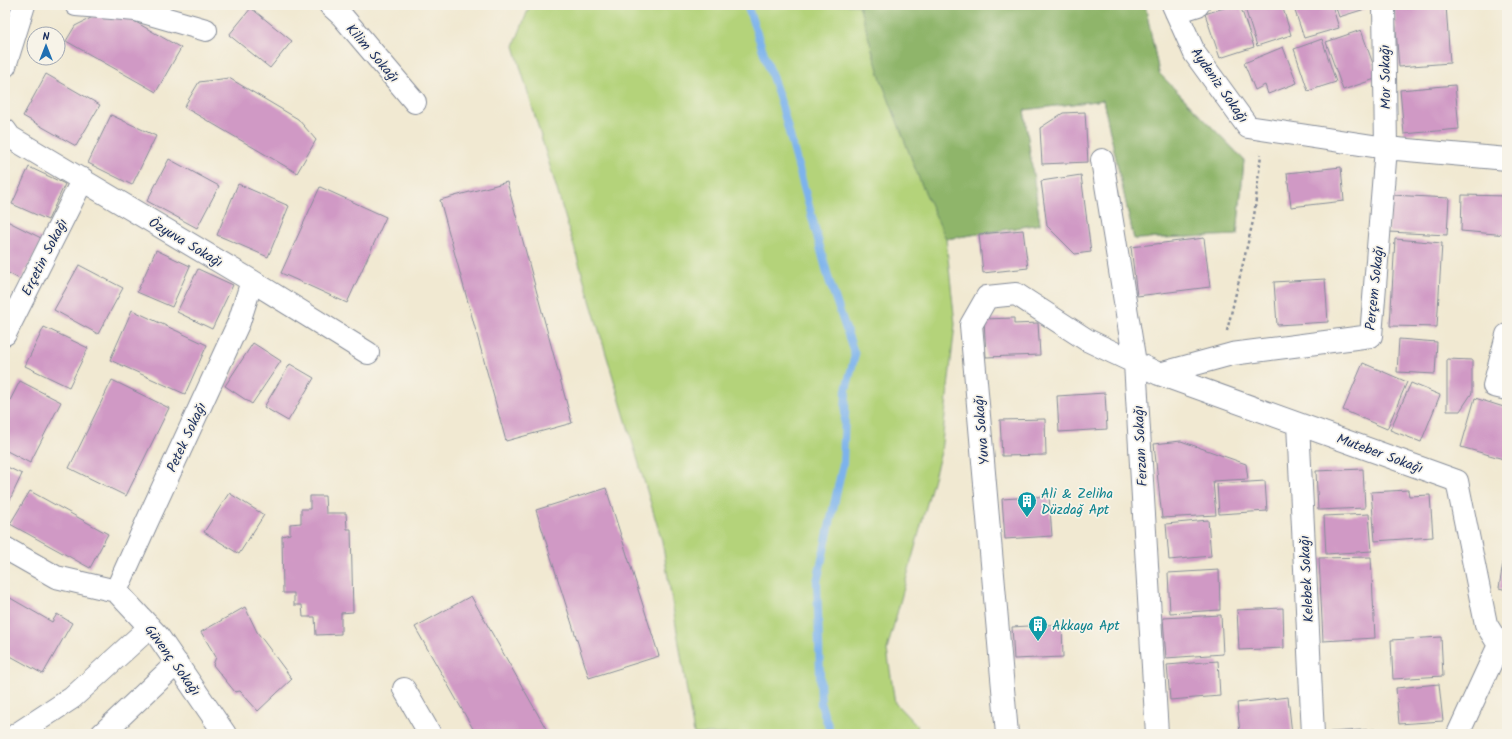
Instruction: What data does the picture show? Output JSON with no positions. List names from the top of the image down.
{
  "streets": {
    "street": [
      "Kilim Sokağı",
      "Mor Sokağı",
      "Aydeniz Sokağı",
      "Özyuva Sokağı",
      "Erçetin Sokağı",
      "Perçem Sokağı",
      "Yuva Sokağı",
      "Petek Sokağı",
      "Ferzan Sokağı",
      "Muteber Sokağı",
      "Kelebek Sokağı",
      "Güvenç Sokağı"
    ]
  },
  "crossings": [
    ["Mor Sokağı", "Aydeniz Sokağı"],
    ["Mor Sokağı", "Perçem Sokağı"],
    ["Aydeniz Sokağı", "Perçem Sokağı"],
    ["Özyuva Sokağı", "Erçetin Sokağı"],
    ["Özyuva Sokağı", "Petek Sokağı"],
    ["Perçem Sokağı", "Muteber Sokağı"],
    ["Yuva Sokağı", "Ferzan Sokağı"],
    ["Yuva Sokağı", "Muteber Sokağı"],
    ["Petek Sokağı", "Güvenç Sokağı"],
    ["Ferzan Sokağı", "Muteber Sokağı"],
    ["Muteber Sokağı", "Kelebek Sokağı"]
  ],
  "places": {
    "building": ["Ali & Zeliha Düzdağ Apt", "Akkaya Apt"]
  },
  "north": "top"
}
